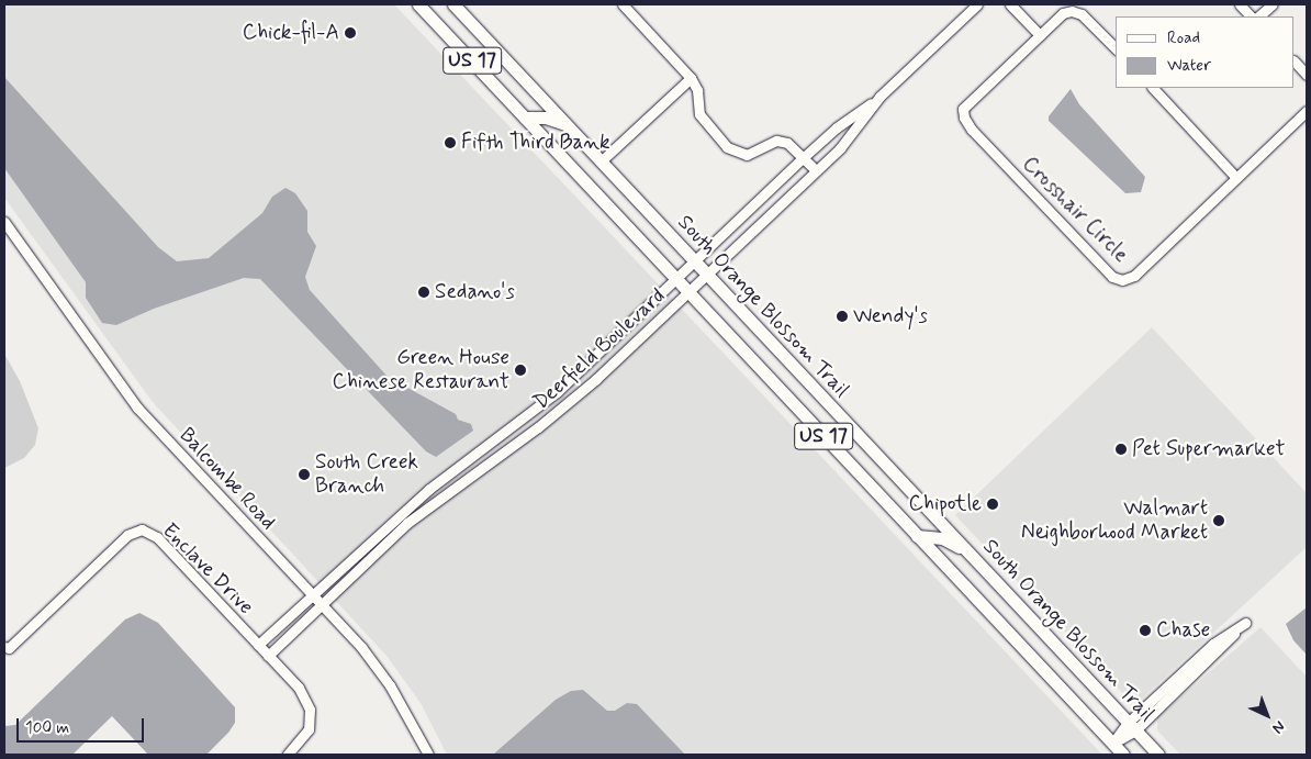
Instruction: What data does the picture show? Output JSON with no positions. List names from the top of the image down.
{
  "streets": {
    "main road": ["US 17", "South Orange Blossom Trail"],
    "street": [
      "Crosshair Circle",
      "Deerfield Boulevard",
      "Balcombe Road",
      "Enclave Drive"
    ]
  },
  "crossings": [
    ["US 17", "Deerfield Boulevard"],
    ["South Orange Blossom Trail", "Deerfield Boulevard"],
    ["Deerfield Boulevard", "Balcombe Road"],
    ["Deerfield Boulevard", "Enclave Drive"]
  ],
  "places": [
    "Chick-fil-A",
    "Fifth Third Bank",
    "Sedano's",
    "Wendy's",
    "Green House Chinese Restaurant",
    "Pet Supermarket",
    "South Creek Branch",
    "Chipotle",
    "Walmart Neighborhood Market",
    "Chase"
  ],
  "legend": ["Road", "Water"],
  "scale_bar": "100 m",
  "north": "bottom right"
}
